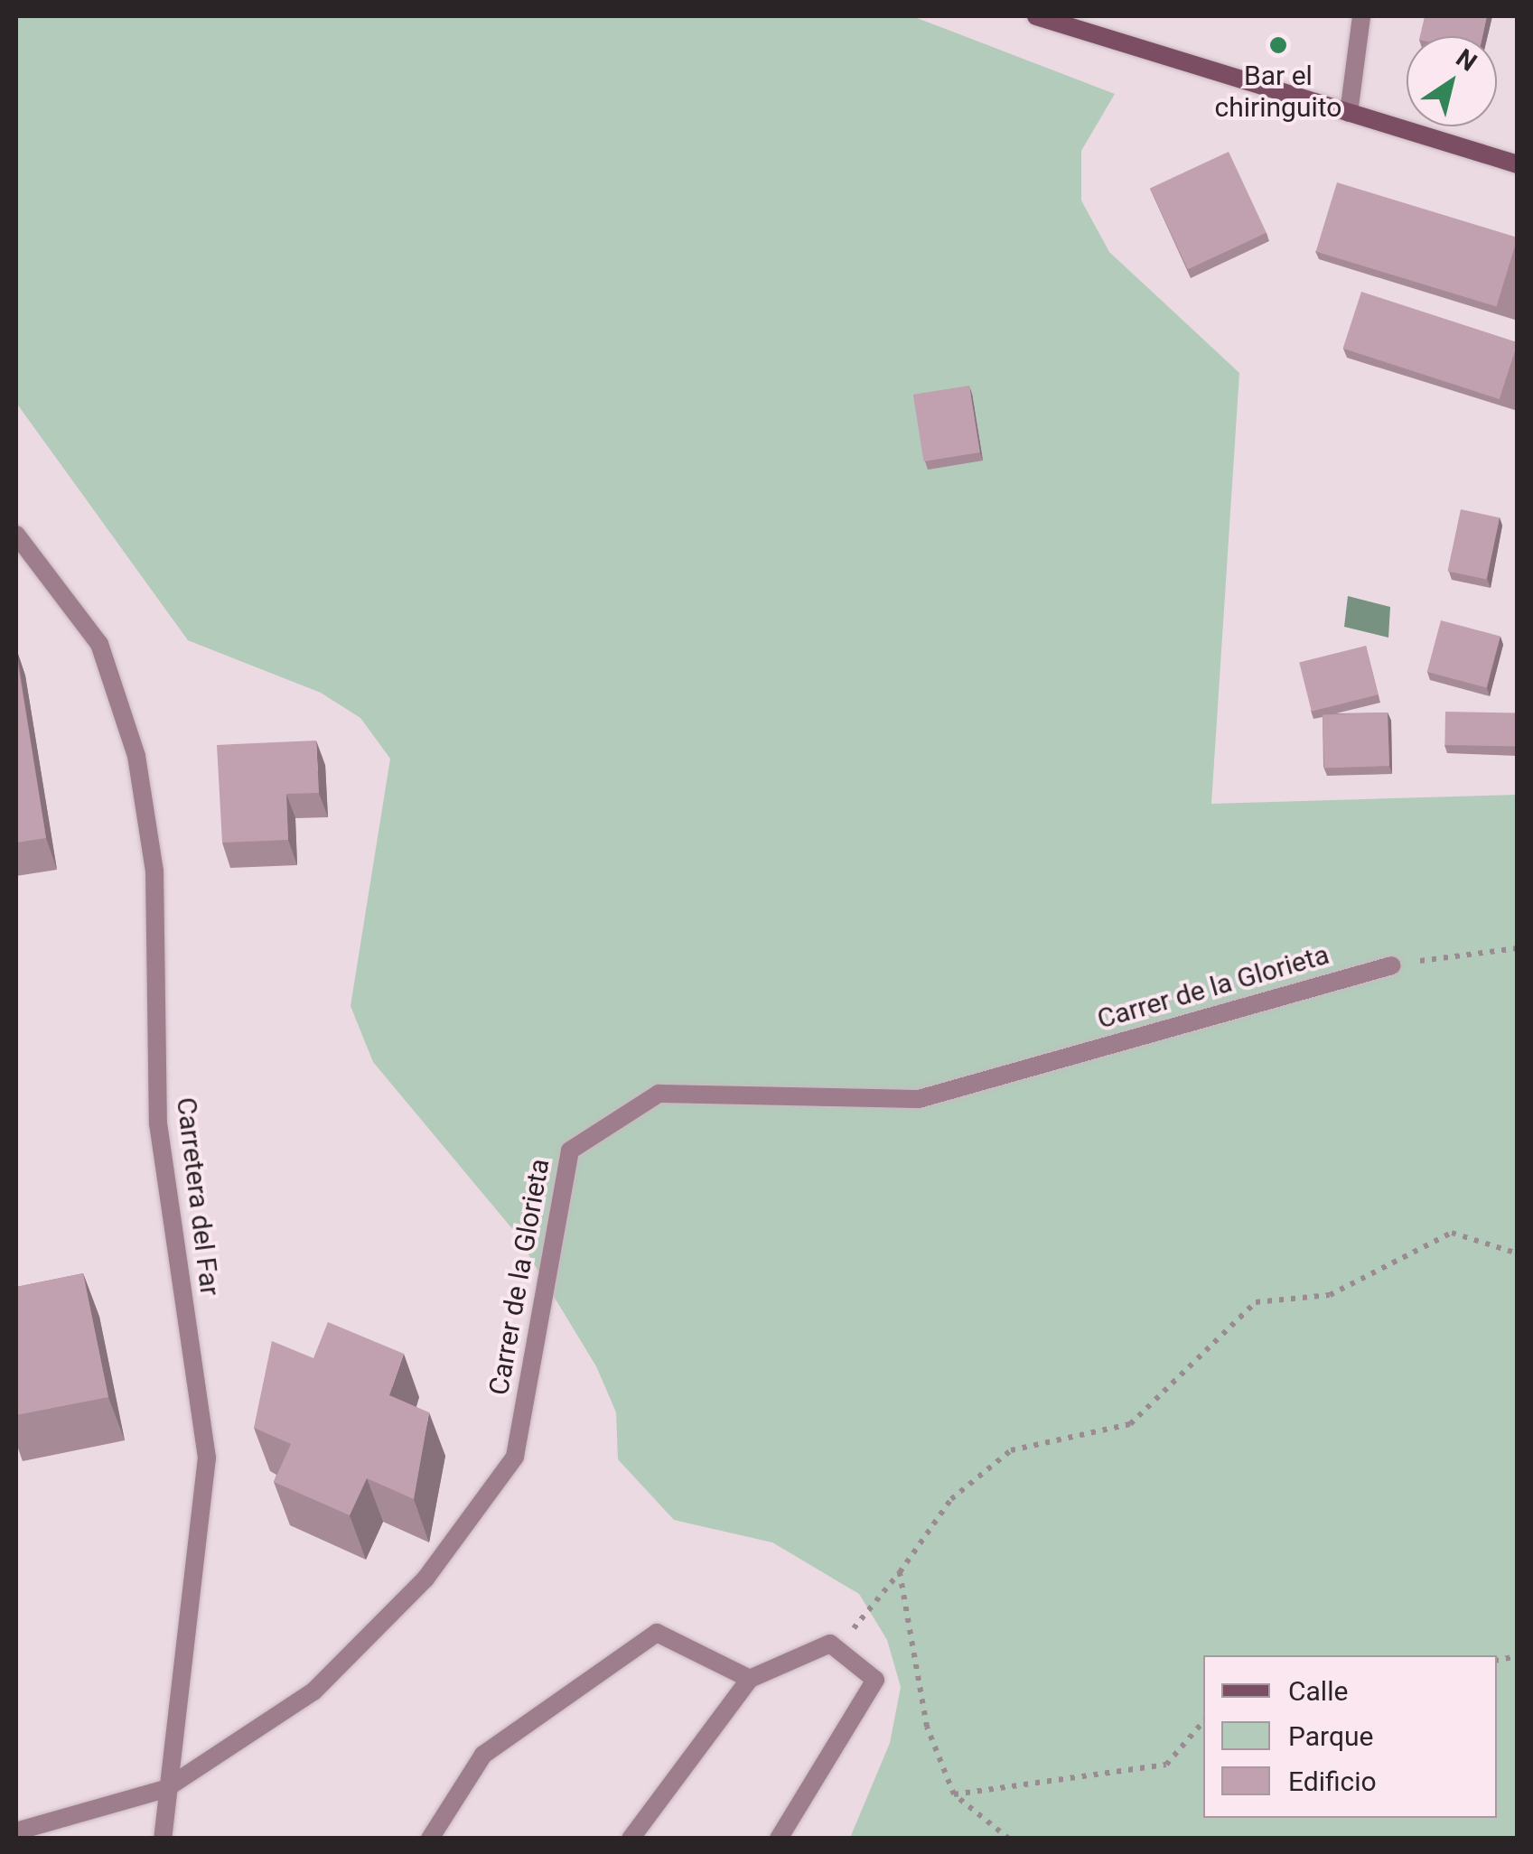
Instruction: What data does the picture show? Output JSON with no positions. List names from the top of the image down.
{
  "streets": {
    "street": ["Carrer de la Glorieta", "Carretera del Far"]
  },
  "crossings": [
    ["Carrer de la Glorieta", "Carretera del Far"]
  ],
  "places": ["Bar el chiringuito"],
  "legend": ["Calle", "Parque", "Edificio"],
  "north": "top right"
}
